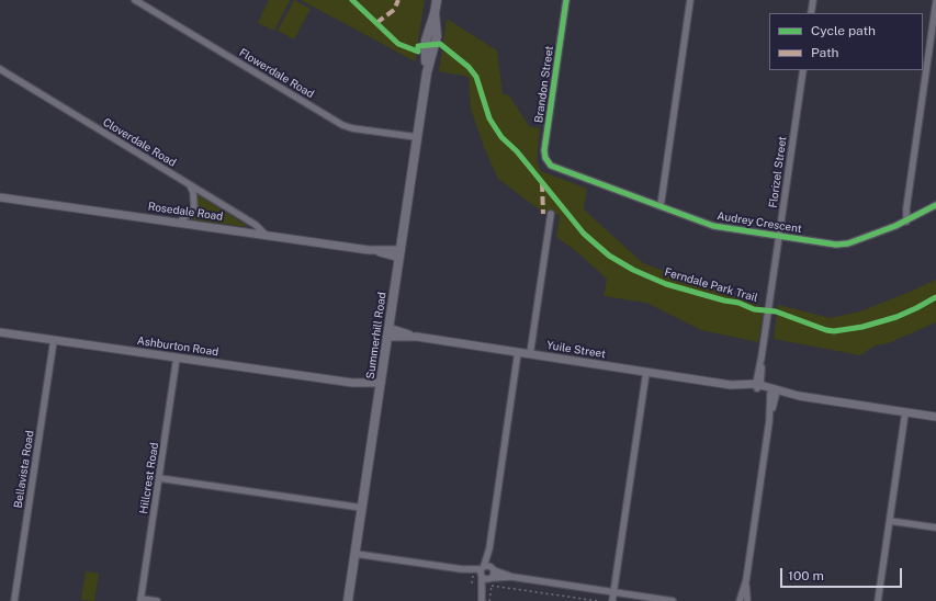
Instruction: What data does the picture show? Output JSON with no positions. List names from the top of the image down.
{
  "streets": {
    "main road": ["Summerhill Road"],
    "street": [
      "Flowerdale Road",
      "Brandon Street",
      "Cloverdale Road",
      "Florizel Street",
      "Rosedale Road",
      "Audrey Crescent",
      "Ashburton Road",
      "Yuile Street",
      "Bellavista Road",
      "Hillcrest Road"
    ],
    "cycle path": ["Ferndale Park Trail"]
  },
  "crossings": [
    ["Flowerdale Road", "Summerhill Road"],
    ["Brandon Street", "Audrey Crescent"],
    ["Cloverdale Road", "Rosedale Road"],
    ["Florizel Street", "Audrey Crescent"],
    ["Florizel Street", "Yuile Street"],
    ["Rosedale Road", "Summerhill Road"],
    ["Summerhill Road", "Ashburton Road"],
    ["Summerhill Road", "Yuile Street"],
    ["Ashburton Road", "Bellavista Road"],
    ["Ashburton Road", "Hillcrest Road"]
  ],
  "legend": ["Cycle path", "Path"],
  "scale_bar": "100 m"
}
